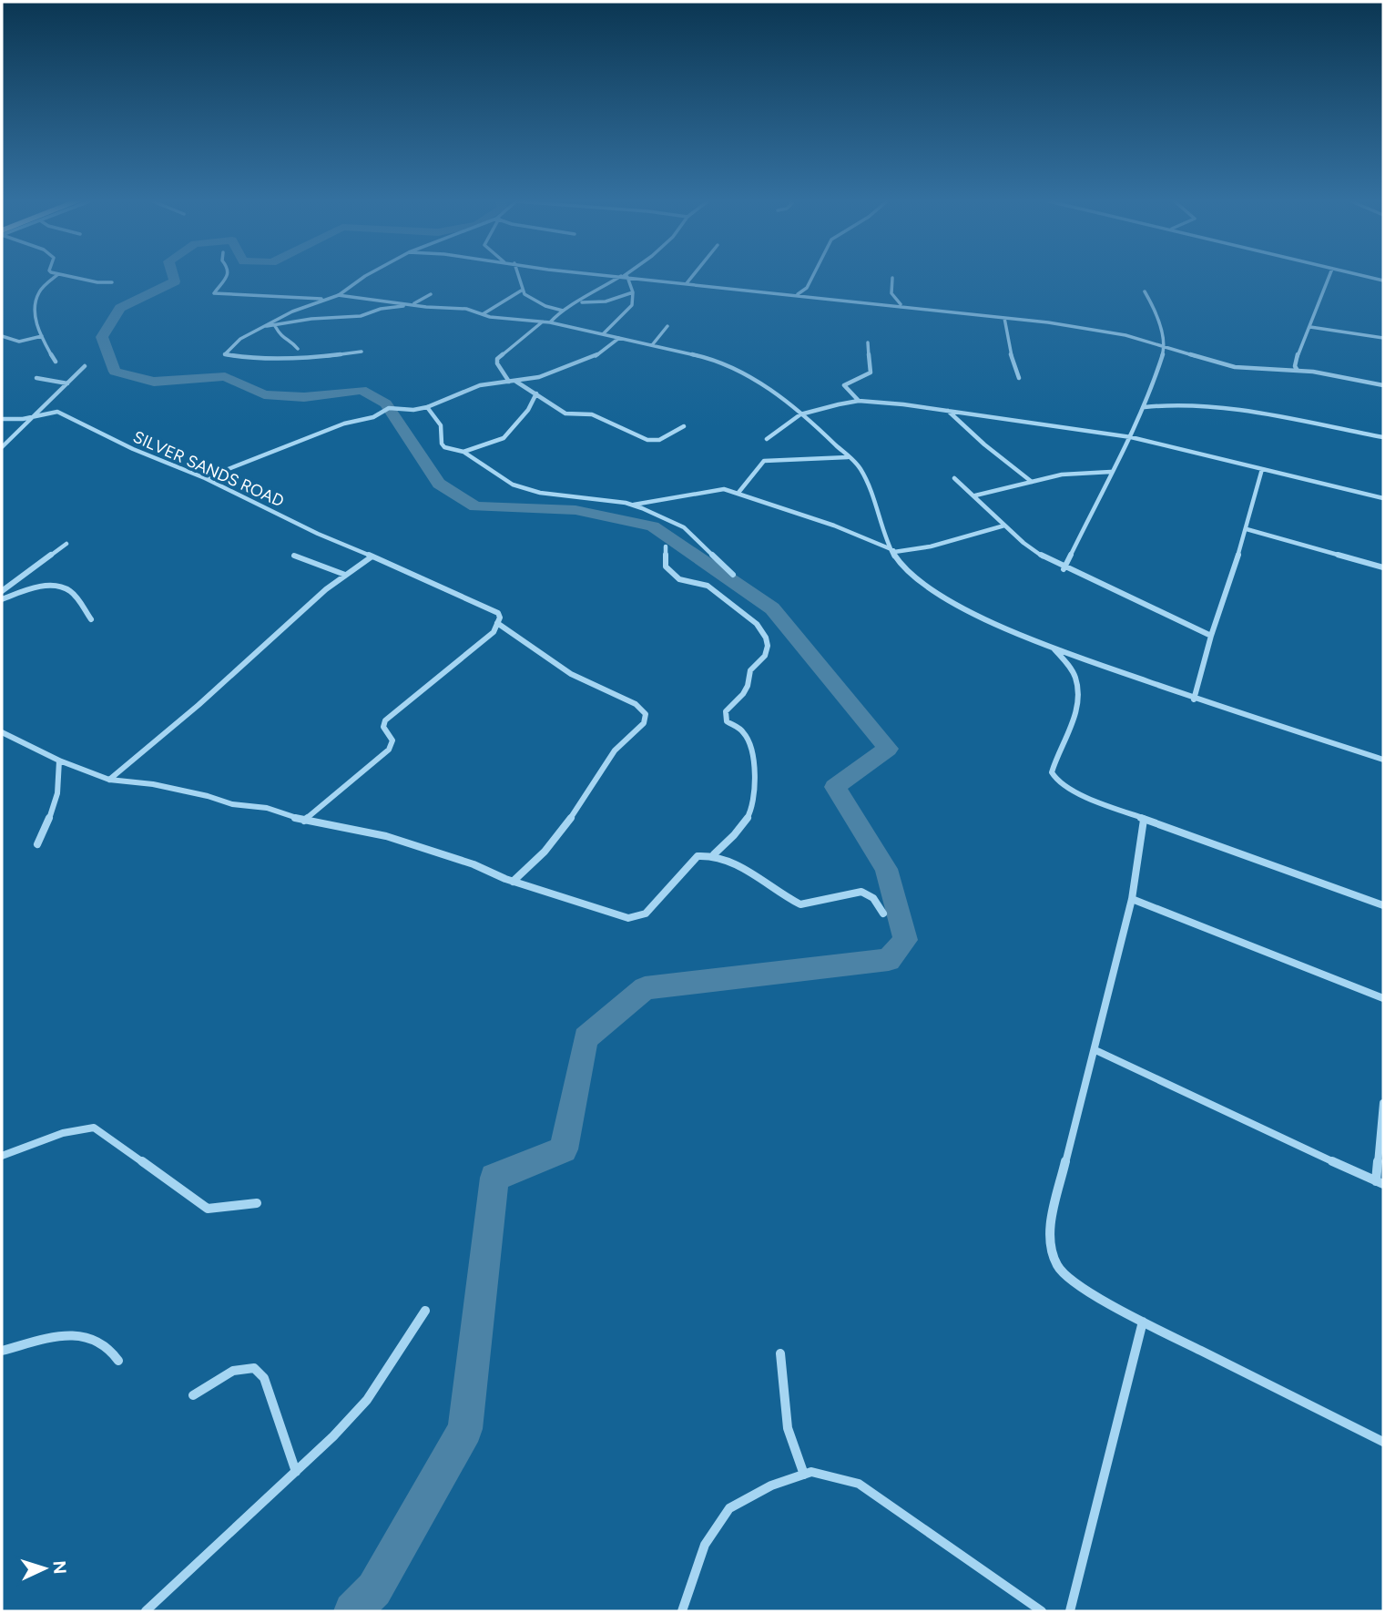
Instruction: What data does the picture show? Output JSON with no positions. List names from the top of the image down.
{
  "streets": {
    "street": ["SILVER SANDS ROAD"]
  },
  "north": "right"
}
